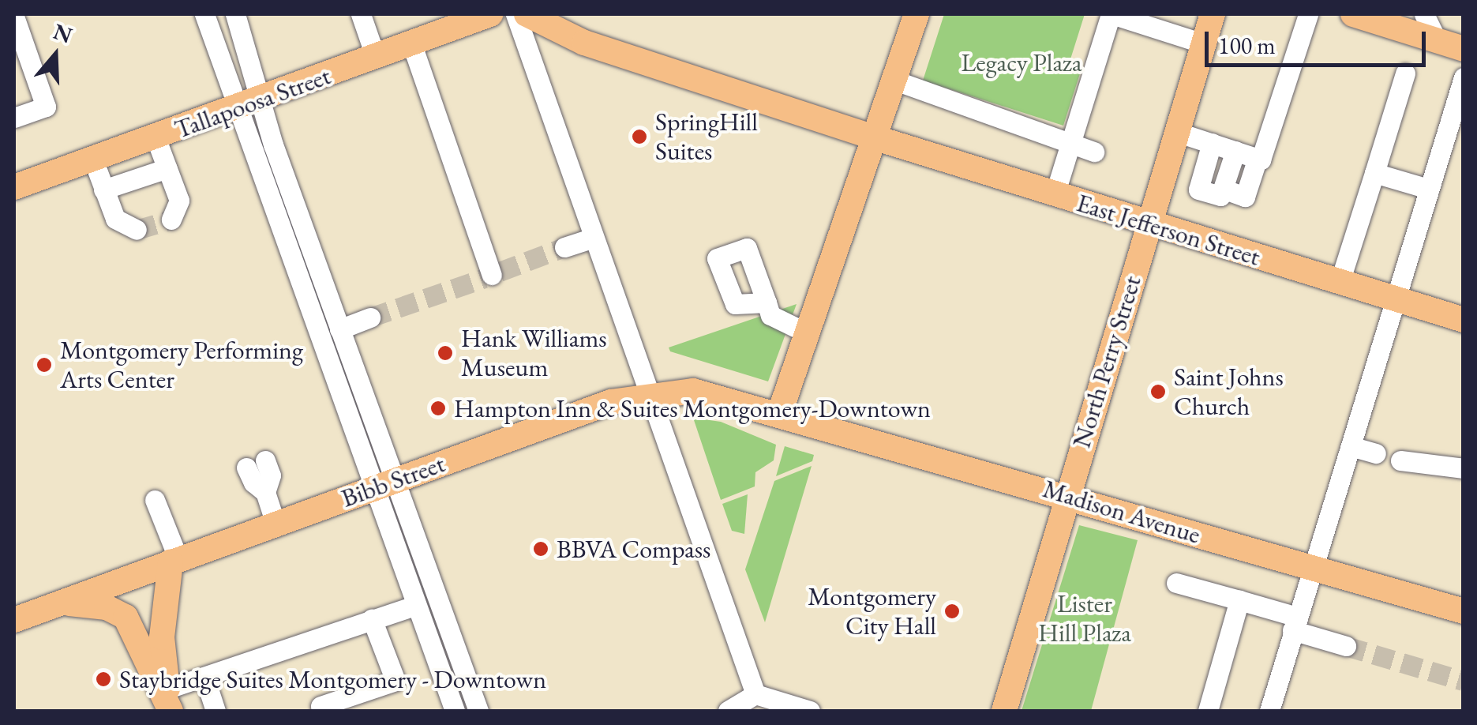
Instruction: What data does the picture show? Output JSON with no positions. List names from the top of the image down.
{
  "streets": {
    "main road": [
      "Tallapoosa Street",
      "East Jefferson Street",
      "North Perry Street",
      "Bibb Street",
      "Madison Avenue"
    ]
  },
  "crossings": [
    ["East Jefferson Street", "North Perry Street"],
    ["North Perry Street", "Madison Avenue"],
    ["Bibb Street", "Madison Avenue"]
  ],
  "parks": ["Legacy Plaza", "Lister Hill Plaza"],
  "places": [
    "SpringHill Suites",
    "Hank Williams Museum",
    "Montgomery Performing Arts Center",
    "Saint Johns Church",
    "Hampton Inn & Suites Montgomery-Downtown",
    "BBVA Compass",
    "Montgomery City Hall",
    "Staybridge Suites Montgomery - Downtown"
  ],
  "scale_bar": "100 m",
  "north": "top"
}
